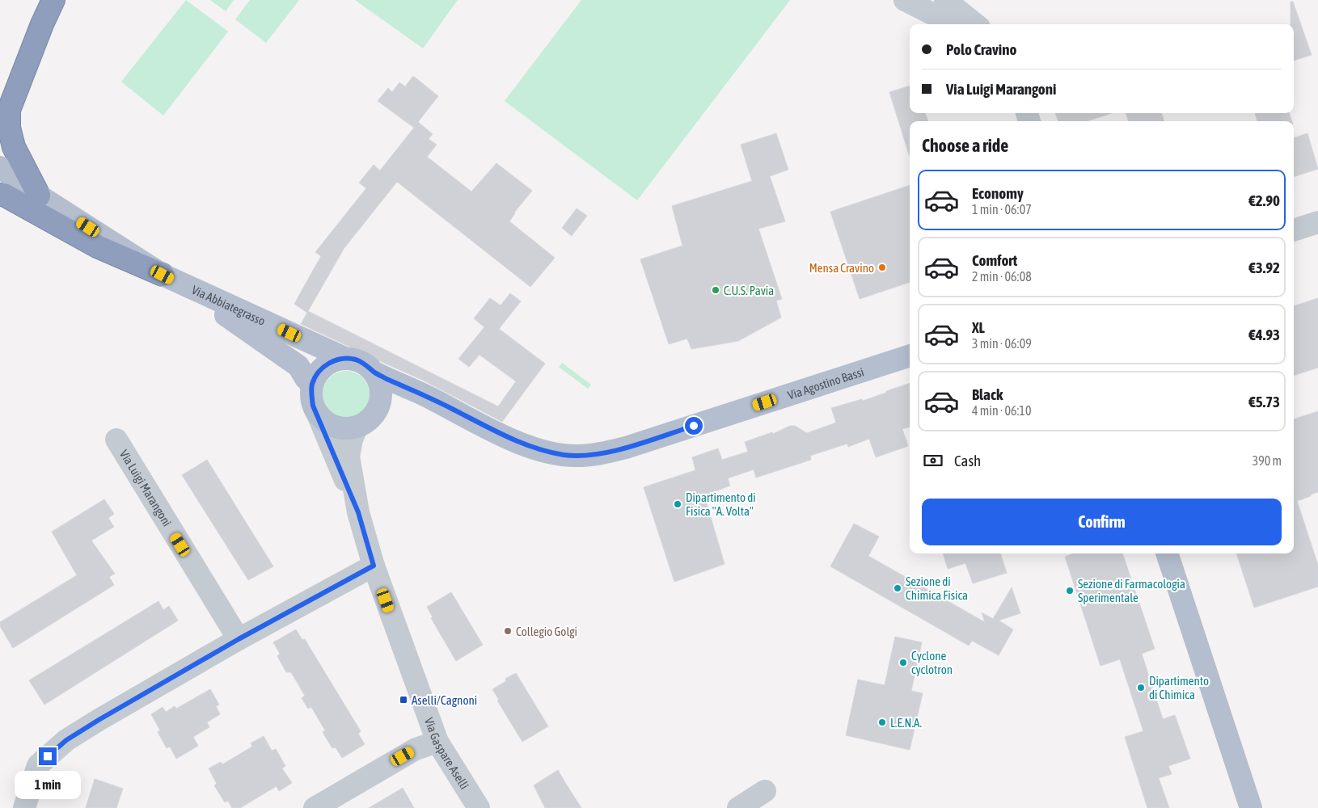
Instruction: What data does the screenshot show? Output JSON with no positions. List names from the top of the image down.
{
  "streets": {
    "main road": ["Via Abbiategrasso", "Via Agostino Bassi"],
    "street": ["Via Luigi Marangoni", "Via Gaspare Aselli"]
  },
  "crossings": [
    ["Via Abbiategrasso", "Via Agostino Bassi"],
    ["Via Abbiategrasso", "Via Gaspare Aselli"],
    ["Via Agostino Bassi", "Via Gaspare Aselli"]
  ],
  "places": {
    "other": [
      "Mensa Cravino",
      "C.U.S. Pavia",
      "Dipartimento di Fisica \"A. Volta\"",
      "Sezione di Chimica Fisica",
      "Sezione di Farmacologia Sperimentale",
      "Collegio Golgi",
      "Cyclone cyclotron",
      "Dipartimento di Chimica",
      "L.E.N.A."
    ],
    "transit": ["Aselli/Cagnoni"]
  },
  "page": {
    "banner": ["Polo Cravino", "Via Luigi Marangoni"],
    "heading": "Choose a ride",
    "list": [
      {
        "name": "Economy",
        "note": "1 min · 06:07",
        "value": "€2.90"
      },
      {
        "name": "Comfort",
        "note": "2 min · 06:08",
        "value": "€3.92"
      },
      {
        "name": "XL",
        "note": "3 min · 06:09",
        "value": "€4.93"
      },
      {
        "name": "Black",
        "note": "4 min · 06:10",
        "value": "€5.73"
      }
    ],
    "pay": ["Cash", "390 m"],
    "buttons": "Confirm",
    "bubble": "1 min"
  }
}
